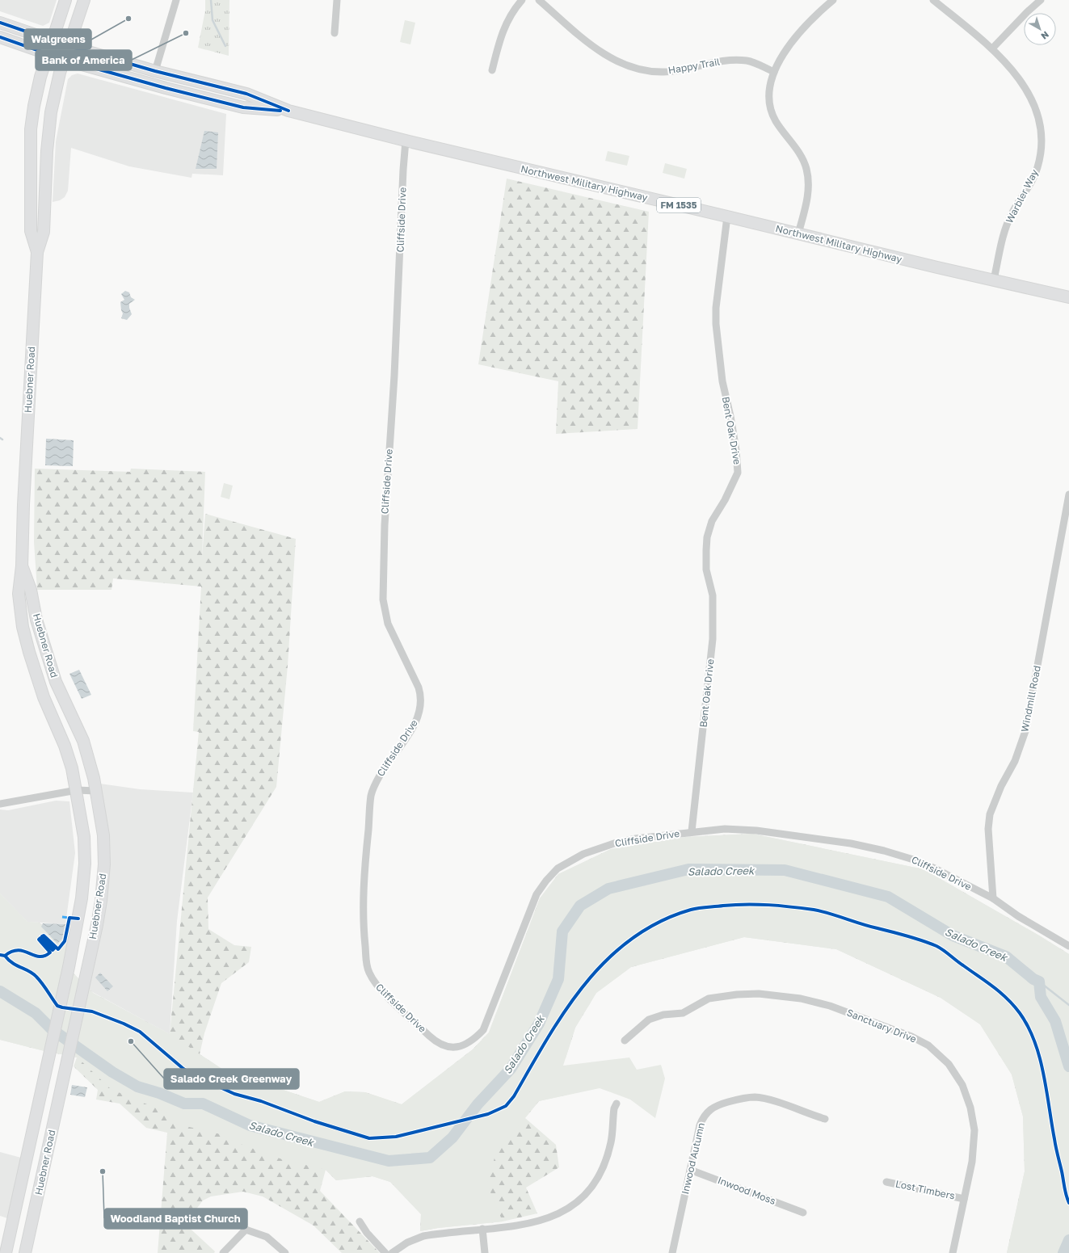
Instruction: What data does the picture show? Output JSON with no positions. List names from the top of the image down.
{
  "streets": {
    "main road": ["Northwest Military Highway", "FM 1535", "Huebner Road"],
    "street": [
      "Happy Trail",
      "Warbler Way",
      "Cliffside Drive",
      "Bent Oak Drive",
      "Windmill Road",
      "Sanctuary Drive",
      "Inwood Autumn",
      "Lost Timbers",
      "Inwood Moss"
    ]
  },
  "crossings": [
    ["Northwest Military Highway", "Warbler Way"],
    ["Northwest Military Highway", "Cliffside Drive"],
    ["Northwest Military Highway", "Huebner Road"],
    ["Northwest Military Highway", "Bent Oak Drive"],
    ["Cliffside Drive", "Bent Oak Drive"],
    ["Cliffside Drive", "Windmill Road"],
    ["Sanctuary Drive", "Lost Timbers"],
    ["Inwood Autumn", "Inwood Moss"]
  ],
  "water": ["Salado Creek"],
  "places": [
    "Walgreens",
    "Bank of America",
    "Salado Creek Greenway",
    "Woodland Baptist Church"
  ],
  "north": "bottom right"
}
